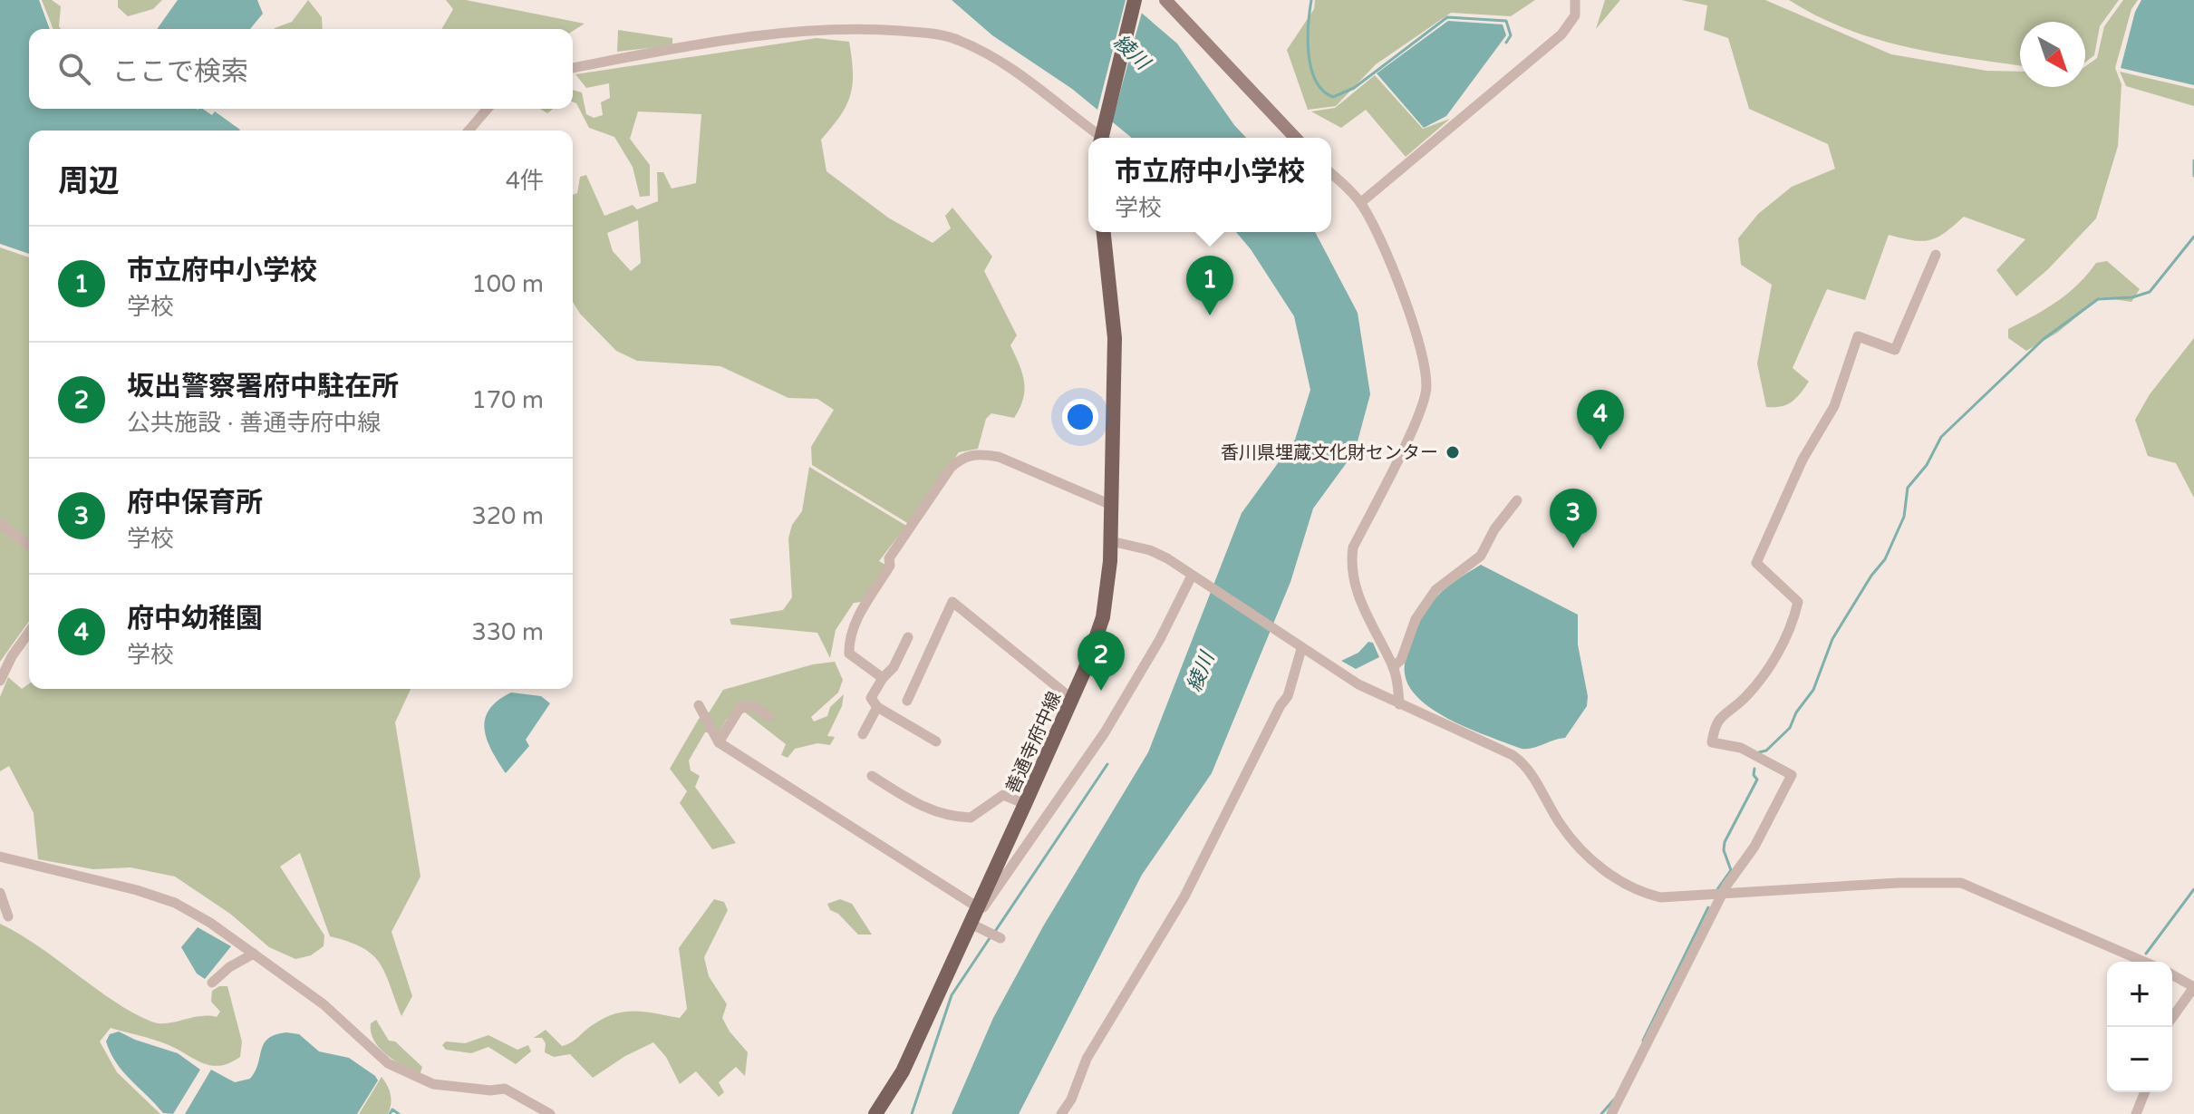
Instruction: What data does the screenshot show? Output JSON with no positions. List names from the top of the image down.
{
  "streets": {
    "main road": ["善通寺府中線"]
  },
  "water": ["綾川"],
  "places": ["香川県埋蔵文化財センター"],
  "north": "bottom right",
  "page": {
    "search": "ここで検索",
    "heading": ["周辺", "4件"],
    "popup": ["市立府中小学校", "学校"],
    "list": [
      {
        "mark": "1",
        "name": "市立府中小学校",
        "note": "学校",
        "value": "100 m"
      },
      {
        "mark": "2",
        "name": "坂出警察署府中駐在所",
        "note": "公共施設 · 善通寺府中線",
        "value": "170 m"
      },
      {
        "mark": "3",
        "name": "府中保育所",
        "note": "学校",
        "value": "320 m"
      },
      {
        "mark": "4",
        "name": "府中幼稚園",
        "note": "学校",
        "value": "330 m"
      }
    ],
    "pins": [
      "1",
      "4",
      "3",
      "2"
    ],
    "map_buttons": ["+", "−"]
  }
}
